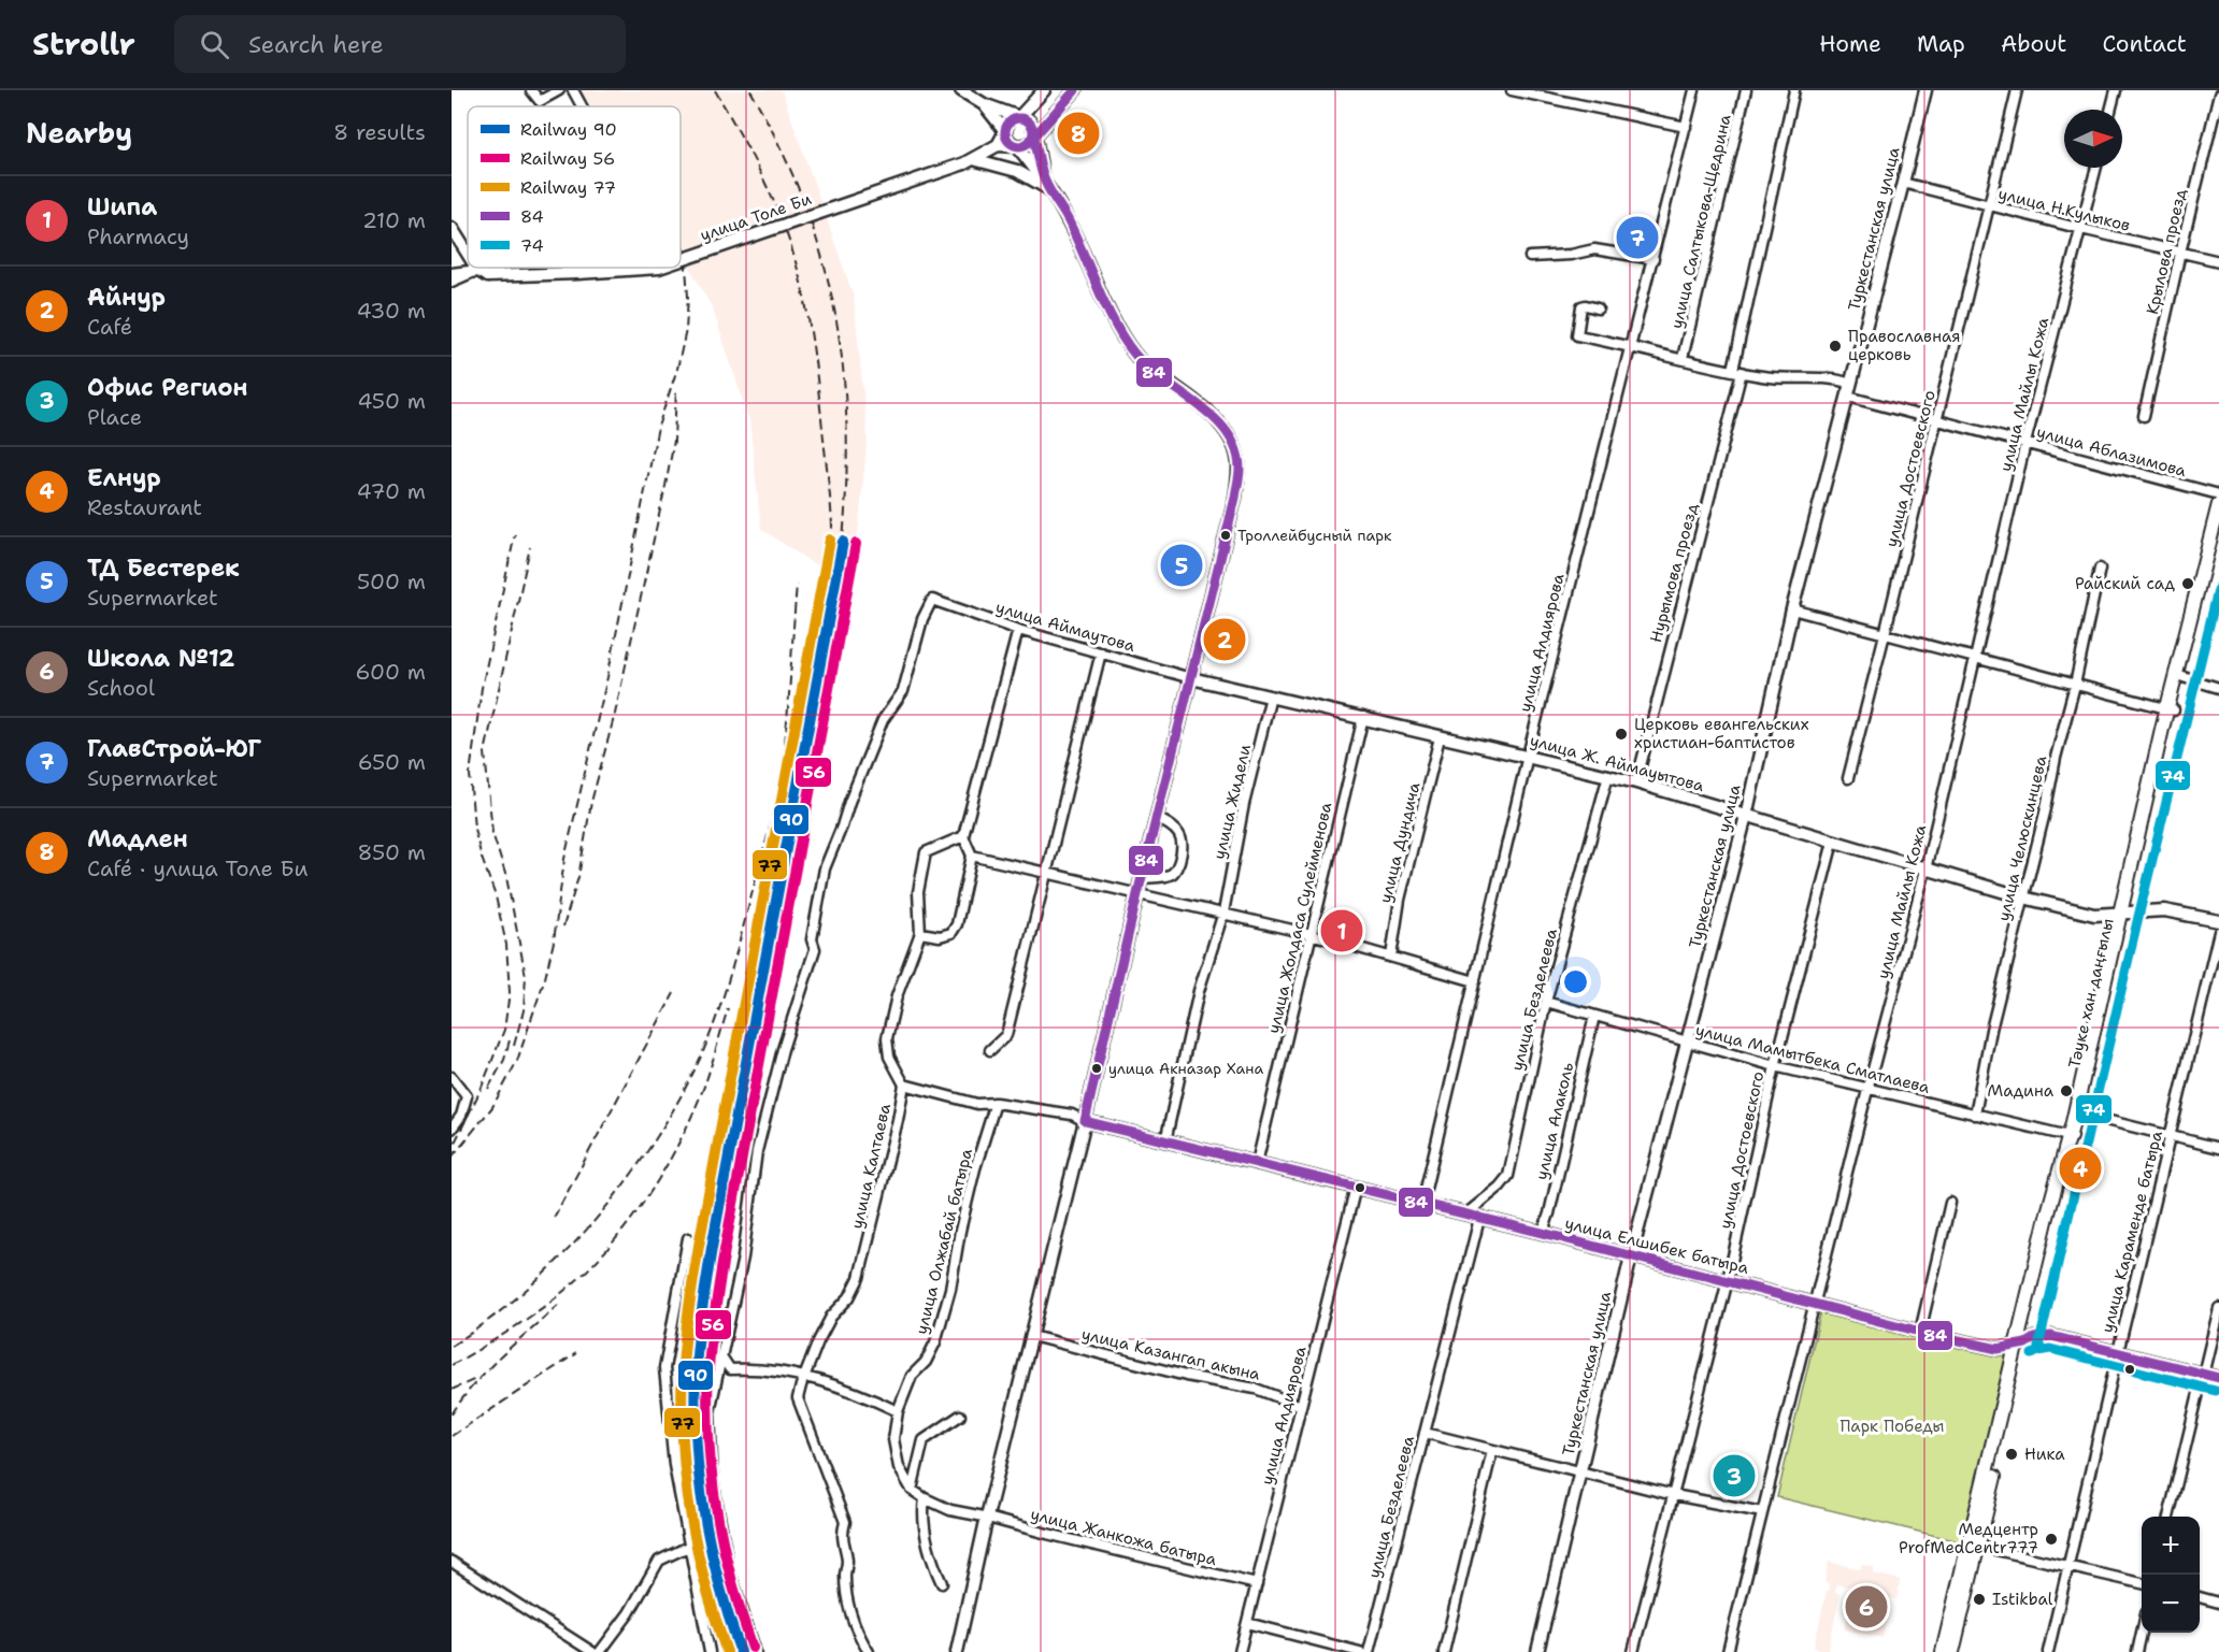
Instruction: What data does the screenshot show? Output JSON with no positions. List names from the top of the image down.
{
  "streets": {
    "main road": ["Тәуке хан даңғылы"],
    "street": [
      "улица Н.Кулыков",
      "улица Толе Би",
      "улица Салтыкова-Щедрина",
      "Туркестанская улица",
      "Крылова проезд",
      "улица Майлы Кожа",
      "улица Аблазимова",
      "улица Достоевского",
      "Нурымова проезд",
      "улица Аймаутова",
      "улица Алдиярова",
      "улица Ж. Аймауытова",
      "улица Жидели",
      "улица Челюскинцева",
      "улица Дундича",
      "улица Жолдаса Сулейменова",
      "улица Безделеева",
      "улица Мамытбека Сматлаева",
      "улица Алаколь",
      "улица Калтаева",
      "улица Караменде батыра",
      "улица Олжабай батыра",
      "улица Елшибек батыра",
      "улица Казангап акына",
      "улица Жанкожа батыра"
    ]
  },
  "crossings": [
    ["улица Н.Кулыков", "Туркестанская улица"],
    ["улица Н.Кулыков", "Крылова проезд"],
    ["улица Н.Кулыков", "улица Майлы Кожа"],
    ["улица Н.Кулыков", "улица Достоевского"],
    ["улица Салтыкова-Щедрина", "улица Аблазимова"],
    ["Туркестанская улица", "улица Аблазимова"],
    ["Туркестанская улица", "улица Ж. Аймауытова"],
    ["Туркестанская улица", "улица Мамытбека Сматлаева"],
    ["Туркестанская улица", "улица Елшибек батыра"],
    ["улица Майлы Кожа", "улица Аблазимова"],
    ["улица Майлы Кожа", "улица Ж. Аймауытова"],
    ["улица Майлы Кожа", "улица Мамытбека Сматлаева"],
    ["улица Майлы Кожа", "улица Елшибек батыра"],
    ["улица Аблазимова", "улица Достоевского"],
    ["улица Аблазимова", "Нурымова проезд"],
    ["улица Аблазимова", "улица Алдиярова"],
    ["улица Достоевского", "улица Ж. Аймауытова"],
    ["улица Достоевского", "улица Мамытбека Сматлаева"],
    ["улица Достоевского", "улица Елшибек батыра"],
    ["Нурымова проезд", "улица Ж. Аймауытова"],
    ["улица Аймаутова", "улица Ж. Аймауытова"],
    ["улица Алдиярова", "улица Ж. Аймауытова"],
    ["улица Алдиярова", "улица Елшибек батыра"],
    ["улица Алдиярова", "улица Казангап акына"],
    ["улица Алдиярова", "улица Жанкожа батыра"],
    ["улица Ж. Аймауытова", "улица Жидели"],
    ["улица Ж. Аймауытова", "улица Челюскинцева"],
    ["улица Ж. Аймауытова", "улица Дундича"],
    ["улица Ж. Аймауытова", "улица Жолдаса Сулейменова"],
    ["улица Ж. Аймауытова", "Тәуке хан даңғылы"],
    ["улица Ж. Аймауытова", "улица Безделеева"],
    ["улица Жидели", "улица Елшибек батыра"],
    ["улица Челюскинцева", "улица Мамытбека Сматлаева"],
    ["улица Жолдаса Сулейменова", "улица Елшибек батыра"],
    ["Тәуке хан даңғылы", "улица Мамытбека Сматлаева"],
    ["Тәуке хан даңғылы", "улица Елшибек батыра"],
    ["улица Безделеева", "улица Мамытбека Сматлаева"],
    ["улица Безделеева", "улица Елшибек батыра"],
    ["улица Мамытбека Сматлаева", "улица Алаколь"],
    ["улица Алаколь", "улица Елшибек батыра"],
    ["улица Караменде батыра", "улица Елшибек батыра"]
  ],
  "parks": ["Парк Победы"],
  "places": [
    "Православная церковь",
    "Троллейбусный парк",
    "Райский сад",
    "Церковь евангельских христиан-баптистов",
    "улица Акназар Хана",
    "Мадина",
    "Ника",
    "Медцентр ProfMedCentr777",
    "Istikbal"
  ],
  "lines": [
    "transit line 84",
    "rail line 77",
    "rail line 90",
    "rail line 56",
    "transit line 74"
  ],
  "legend": [
    "Railway 90",
    "Railway 56",
    "Railway 77",
    "84",
    "74"
  ],
  "north": "right",
  "page": {
    "header": "Strollr",
    "search": "Search here",
    "nav": [
      "Home",
      "Map",
      "About",
      "Contact"
    ],
    "heading": ["Nearby", "8 results"],
    "pins": [
      "8",
      "7",
      "5",
      "2",
      "1",
      "4",
      "3",
      "6"
    ],
    "list": [
      {
        "mark": "1",
        "name": "Шипа",
        "note": "Pharmacy",
        "value": "210 m"
      },
      {
        "mark": "2",
        "name": "Айнур",
        "note": "Café",
        "value": "430 m"
      },
      {
        "mark": "3",
        "name": "Офис Регион",
        "note": "Place",
        "value": "450 m"
      },
      {
        "mark": "4",
        "name": "Елнур",
        "note": "Restaurant",
        "value": "470 m"
      },
      {
        "mark": "5",
        "name": "ТД Бестерек",
        "note": "Supermarket",
        "value": "500 m"
      },
      {
        "mark": "6",
        "name": "Школа №12",
        "note": "School",
        "value": "600 m"
      },
      {
        "mark": "7",
        "name": "ГлавСтрой-ЮГ",
        "note": "Supermarket",
        "value": "650 m"
      },
      {
        "mark": "8",
        "name": "Мадлен",
        "note": "Café · улица Толе Би",
        "value": "850 m"
      }
    ],
    "map_buttons": ["+", "−"]
  }
}
